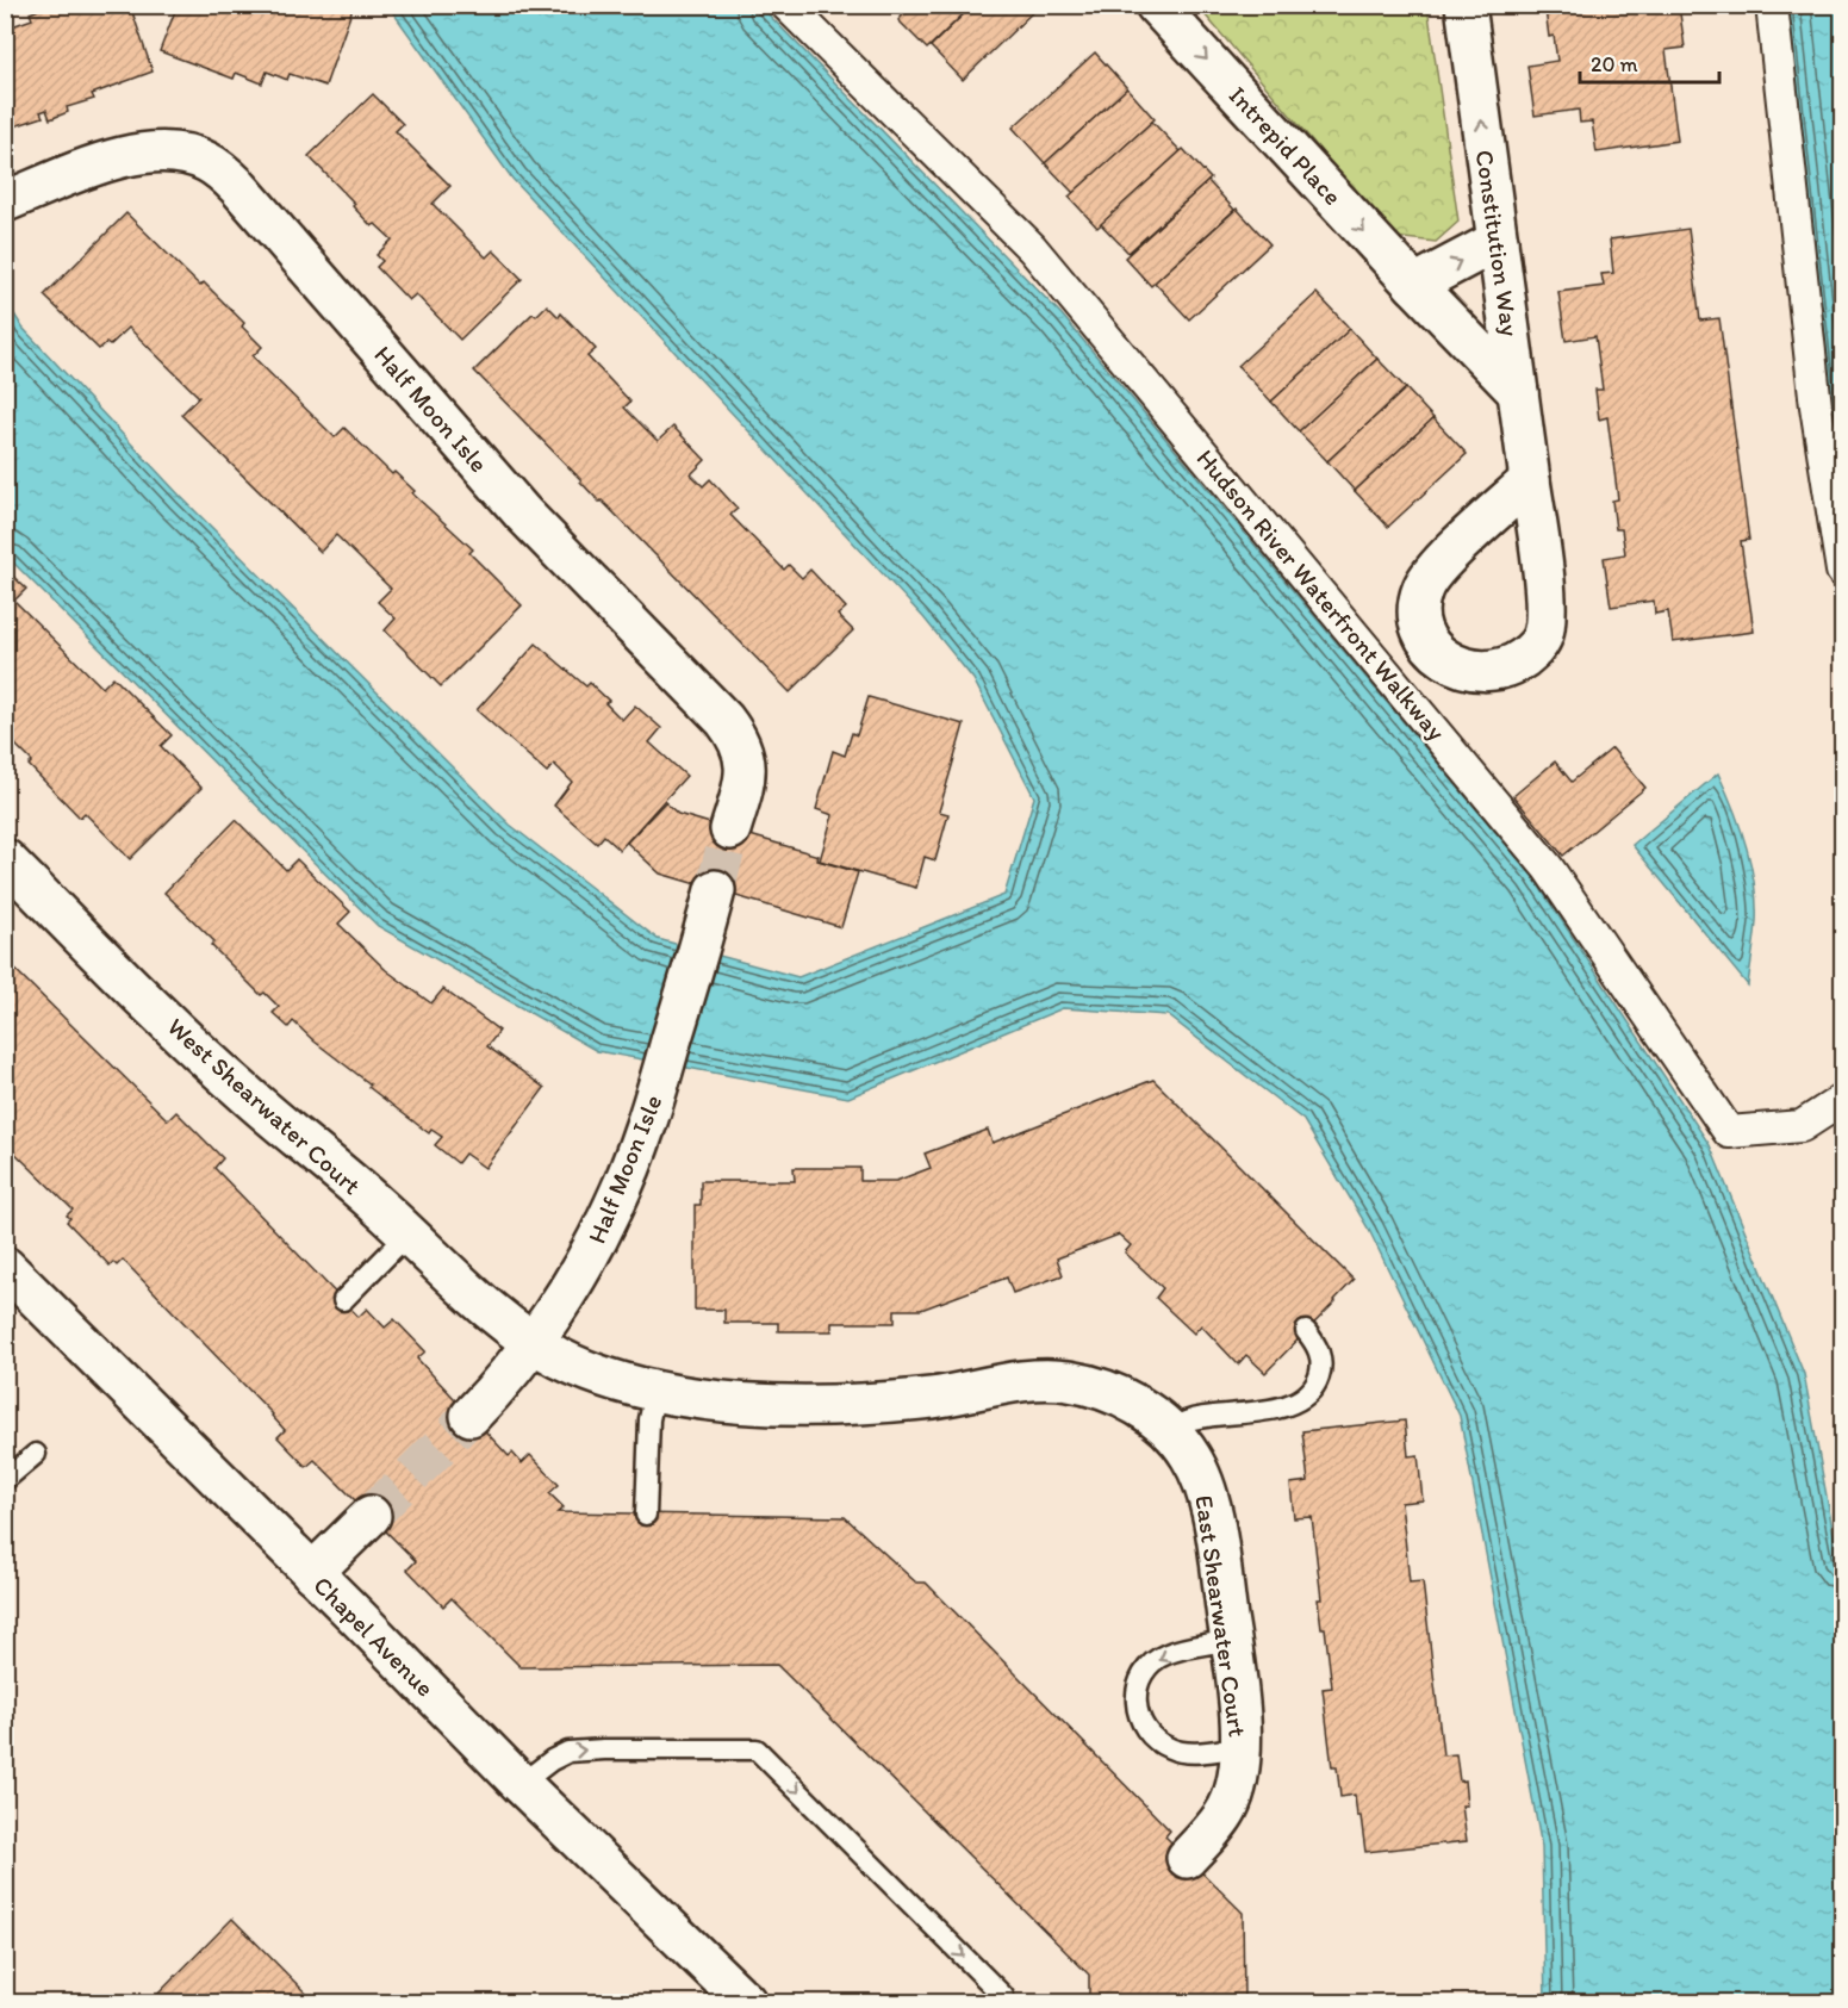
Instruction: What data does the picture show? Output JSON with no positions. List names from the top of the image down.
{
  "streets": {
    "street": [
      "Intrepid Place",
      "Constitution Way",
      "Half Moon Isle",
      "Hudson River Waterfront Walkway",
      "West Shearwater Court",
      "East Shearwater Court",
      "Chapel Avenue"
    ]
  },
  "crossings": [
    ["Intrepid Place", "Constitution Way"],
    ["Half Moon Isle", "West Shearwater Court"],
    ["Half Moon Isle", "East Shearwater Court"],
    ["West Shearwater Court", "East Shearwater Court"]
  ],
  "one_way": ["Intrepid Place"],
  "scale_bar": "20 m"
}
